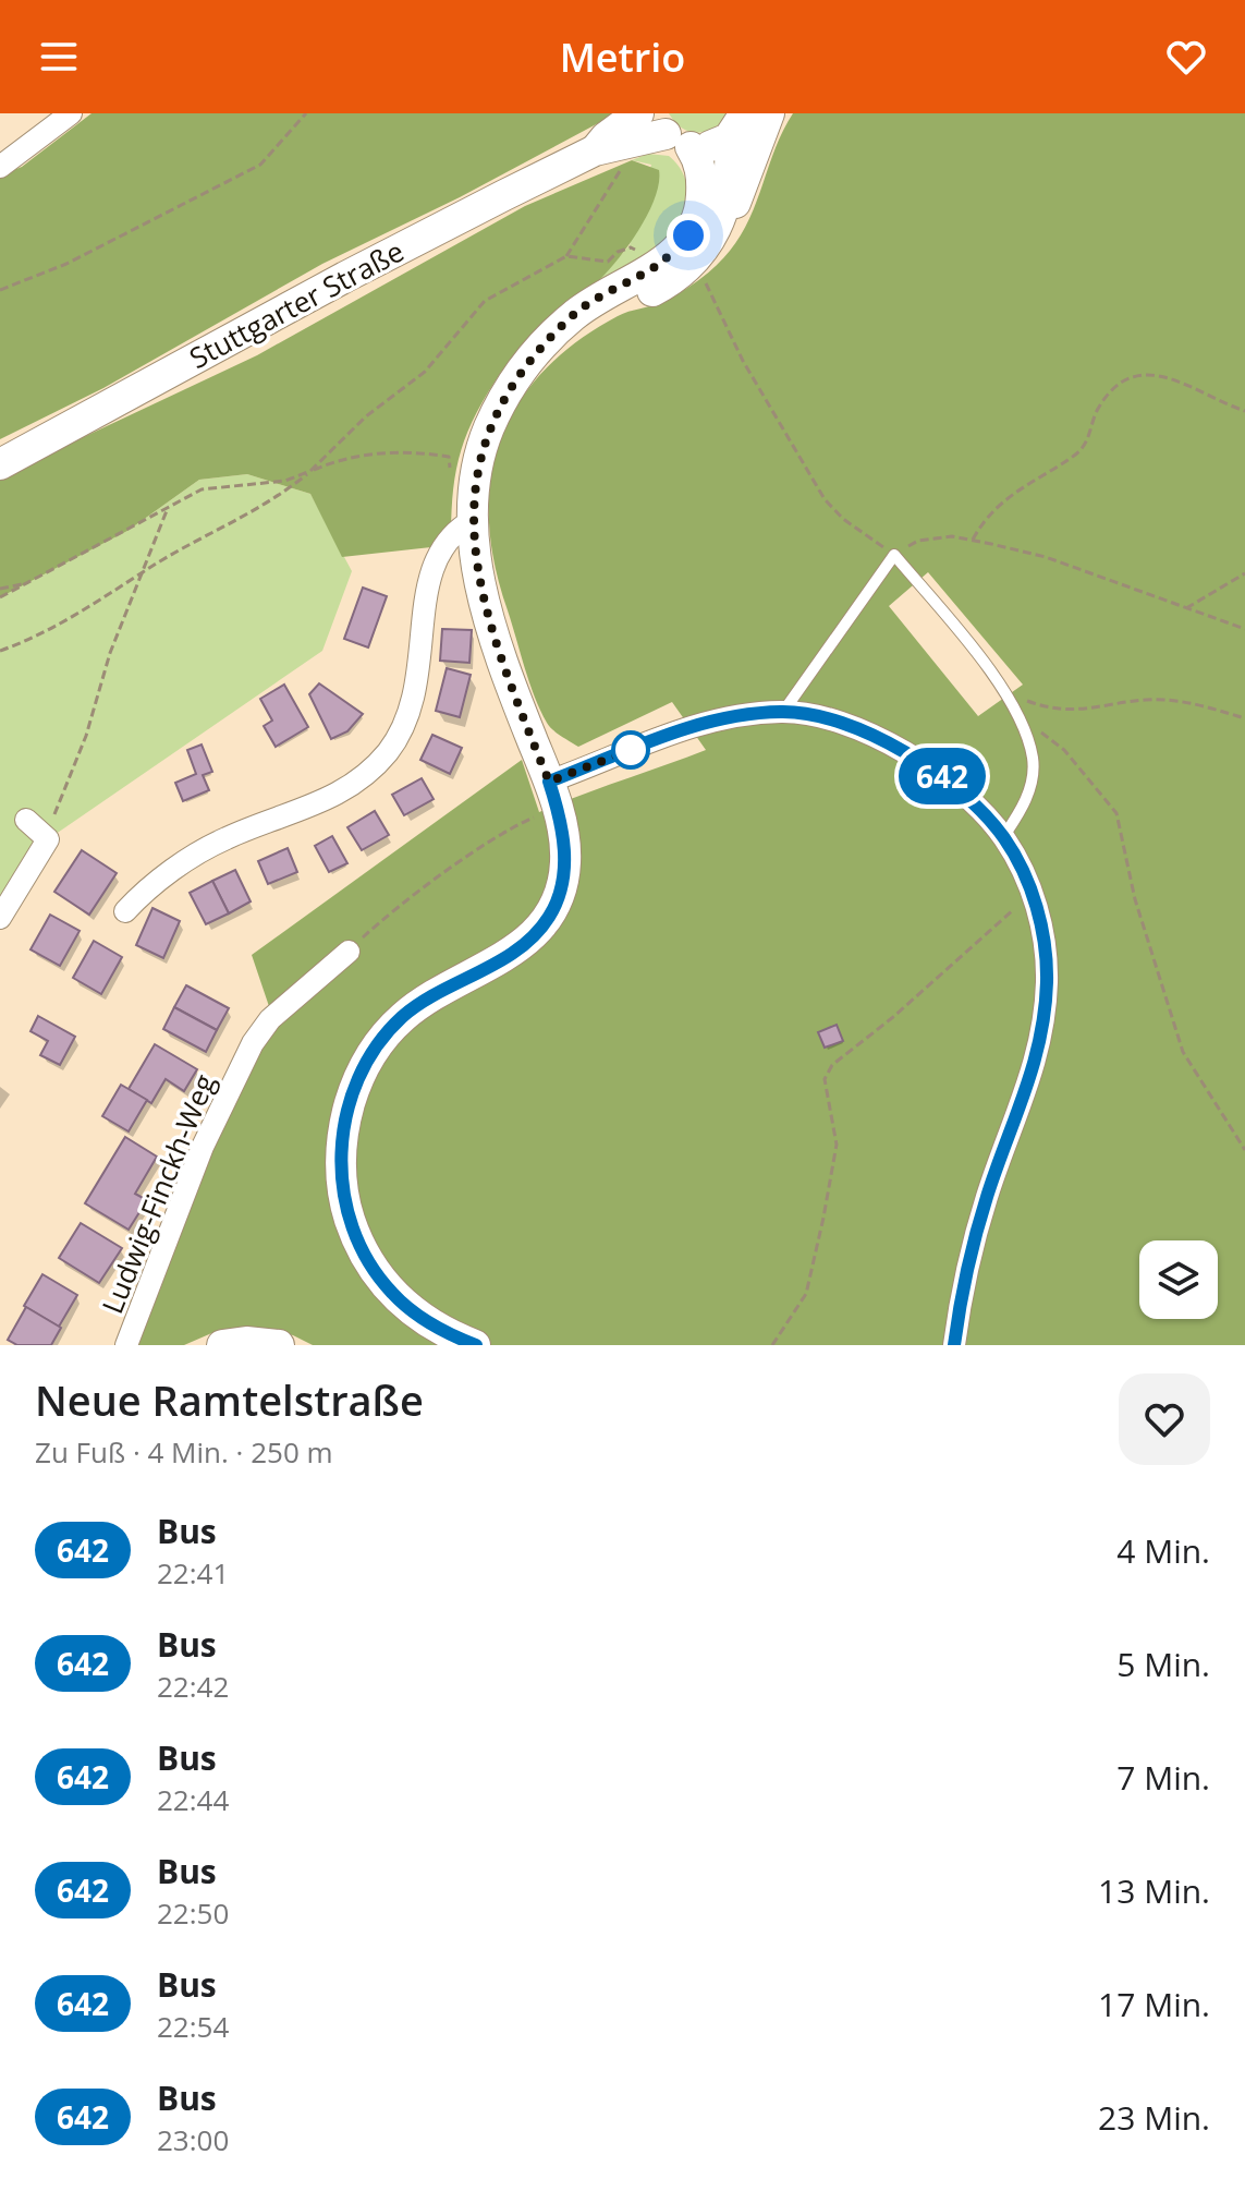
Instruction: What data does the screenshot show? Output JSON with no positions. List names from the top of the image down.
{
  "streets": {
    "main road": ["Stuttgarter Straße"],
    "street": ["Ludwig-Finckh-Weg"]
  },
  "lines": ["bus line 642"],
  "page": {
    "header": "Metrio",
    "on_map": "642",
    "heading": ["Neue Ramtelstraße", "Zu Fuß · 4 Min. · 250 m"],
    "list": [
      {
        "mark": "642",
        "name": "Bus",
        "note": "22:41",
        "value": "4 Min."
      },
      {
        "mark": "642",
        "name": "Bus",
        "note": "22:42",
        "value": "5 Min."
      },
      {
        "mark": "642",
        "name": "Bus",
        "note": "22:44",
        "value": "7 Min."
      },
      {
        "mark": "642",
        "name": "Bus",
        "note": "22:50",
        "value": "13 Min."
      },
      {
        "mark": "642",
        "name": "Bus",
        "note": "22:54",
        "value": "17 Min."
      },
      {
        "mark": "642",
        "name": "Bus",
        "note": "23:00",
        "value": "23 Min."
      }
    ]
  }
}
